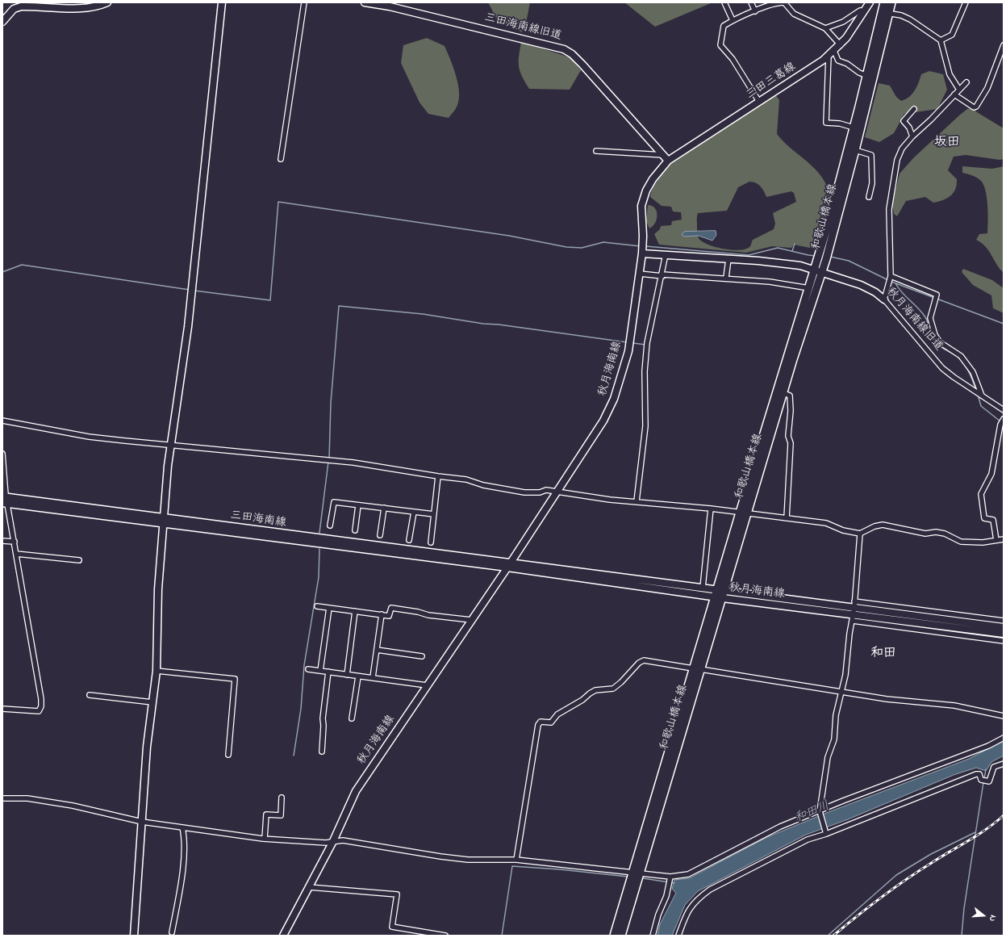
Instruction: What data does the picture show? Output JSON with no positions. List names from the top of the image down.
{
  "streets": {
    "main road": [
      "三田海南線旧道",
      "三田三葛線",
      "和歌山橋本線",
      "秋月海南線旧道",
      "秋月海南線",
      "三田海南線"
    ]
  },
  "crossings": [
    ["三田海南線旧道", "三田三葛線"],
    ["三田海南線旧道", "秋月海南線"],
    ["三田三葛線", "秋月海南線"],
    ["和歌山橋本線", "秋月海南線旧道"],
    ["和歌山橋本線", "秋月海南線"],
    ["秋月海南線旧道", "秋月海南線"],
    ["秋月海南線", "三田海南線"]
  ],
  "districts": ["坂田", "和田"],
  "water": ["和田川"],
  "north": "right"
}
